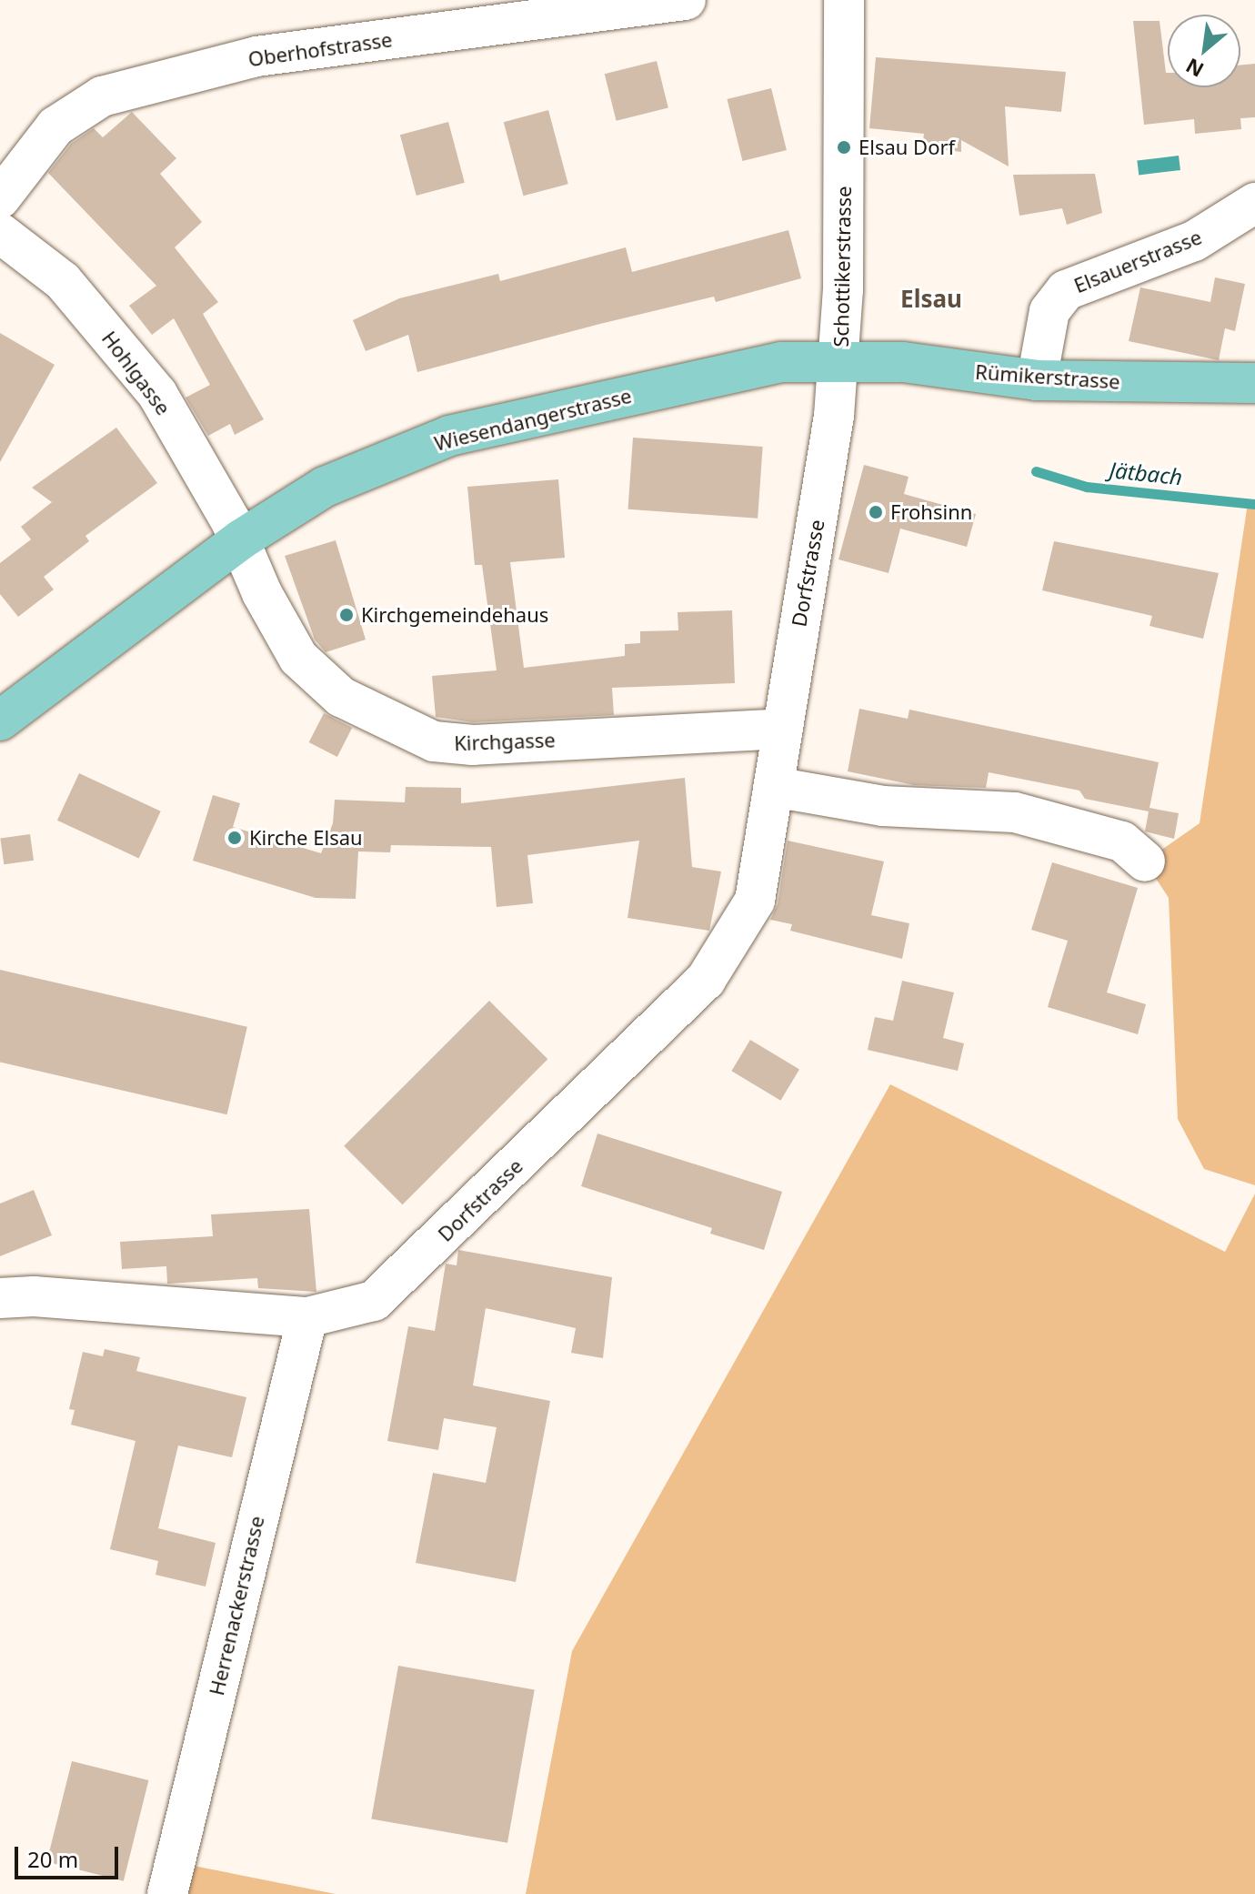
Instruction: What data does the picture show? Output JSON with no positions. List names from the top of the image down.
{
  "streets": {
    "main road": ["Rümikerstrasse", "Wiesendangerstrasse"],
    "street": [
      "Oberhofstrasse",
      "Elsauerstrasse",
      "Schottikerstrasse",
      "Hohlgasse",
      "Dorfstrasse",
      "Kirchgasse",
      "Herrenackerstrasse"
    ]
  },
  "crossings": [
    ["Elsauerstrasse", "Rümikerstrasse"],
    ["Schottikerstrasse", "Rümikerstrasse"],
    ["Schottikerstrasse", "Wiesendangerstrasse"],
    ["Schottikerstrasse", "Dorfstrasse"],
    ["Hohlgasse", "Wiesendangerstrasse"],
    ["Hohlgasse", "Kirchgasse"],
    ["Rümikerstrasse", "Wiesendangerstrasse"],
    ["Rümikerstrasse", "Dorfstrasse"],
    ["Wiesendangerstrasse", "Dorfstrasse"],
    ["Wiesendangerstrasse", "Kirchgasse"],
    ["Dorfstrasse", "Kirchgasse"],
    ["Dorfstrasse", "Herrenackerstrasse"]
  ],
  "districts": ["Elsau"],
  "water": ["Jätbach"],
  "places": [
    "Elsau Dorf",
    "Frohsinn",
    "Kirchgemeindehaus",
    "Kirche Elsau"
  ],
  "scale_bar": "20 m",
  "north": "bottom left"
}
